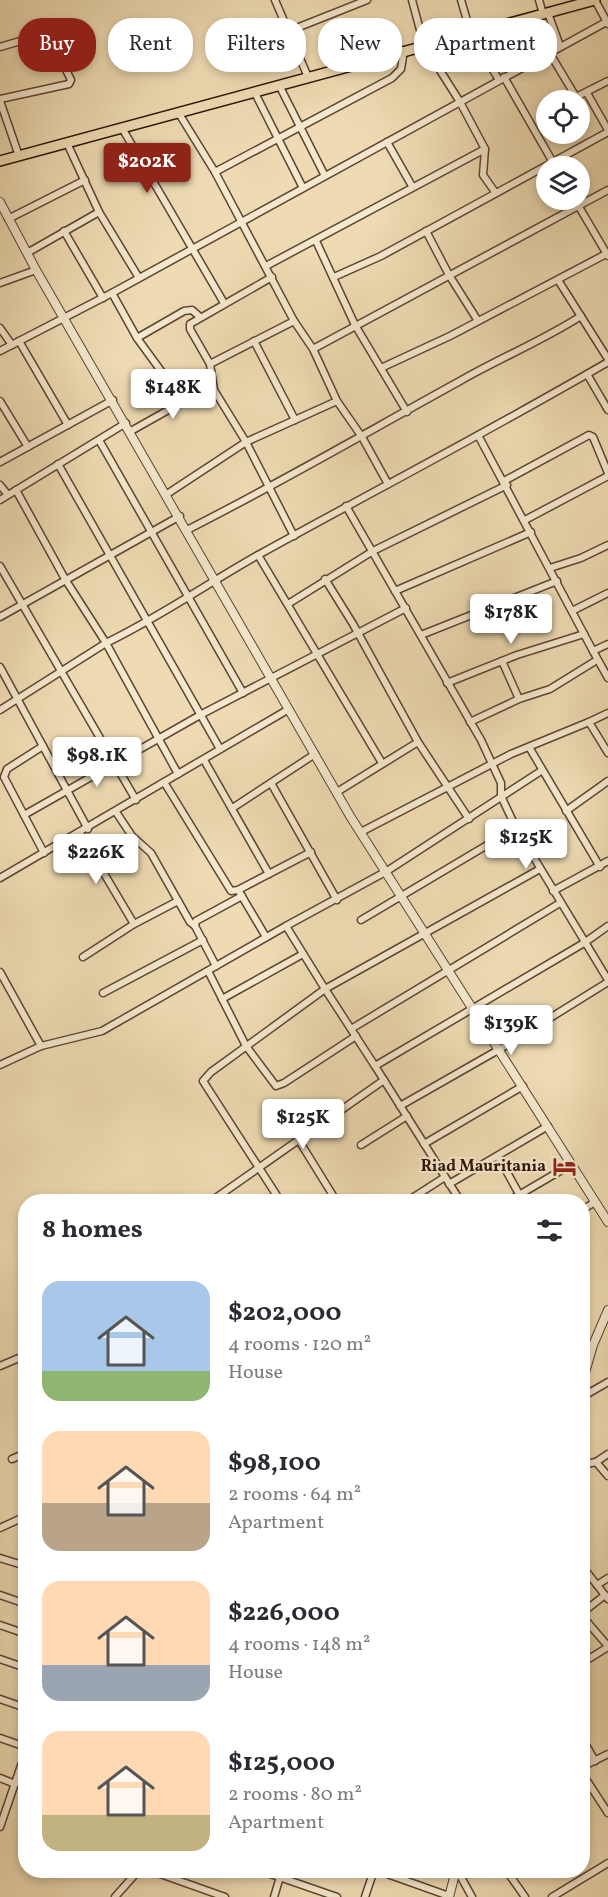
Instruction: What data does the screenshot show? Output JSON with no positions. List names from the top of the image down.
{
  "places": {
    "hotel": ["Riad Mauritania"]
  },
  "page": {
    "chip": [
      "Buy",
      "Rent",
      "Filters",
      "New",
      "Apartment"
    ],
    "price": [
      "$202K",
      "$148K",
      "$178K",
      "$98.1K",
      "$125K",
      "$226K",
      "$139K",
      "$125K"
    ],
    "heading": "8 homes",
    "list": [
      {
        "name": "$202,000",
        "note": "4 rooms · 120 m² · House"
      },
      {
        "name": "$98,100",
        "note": "2 rooms · 64 m² · Apartment"
      },
      {
        "name": "$226,000",
        "note": "4 rooms · 148 m² · House"
      },
      {
        "name": "$125,000",
        "note": "2 rooms · 80 m² · Apartment"
      }
    ]
  }
}
